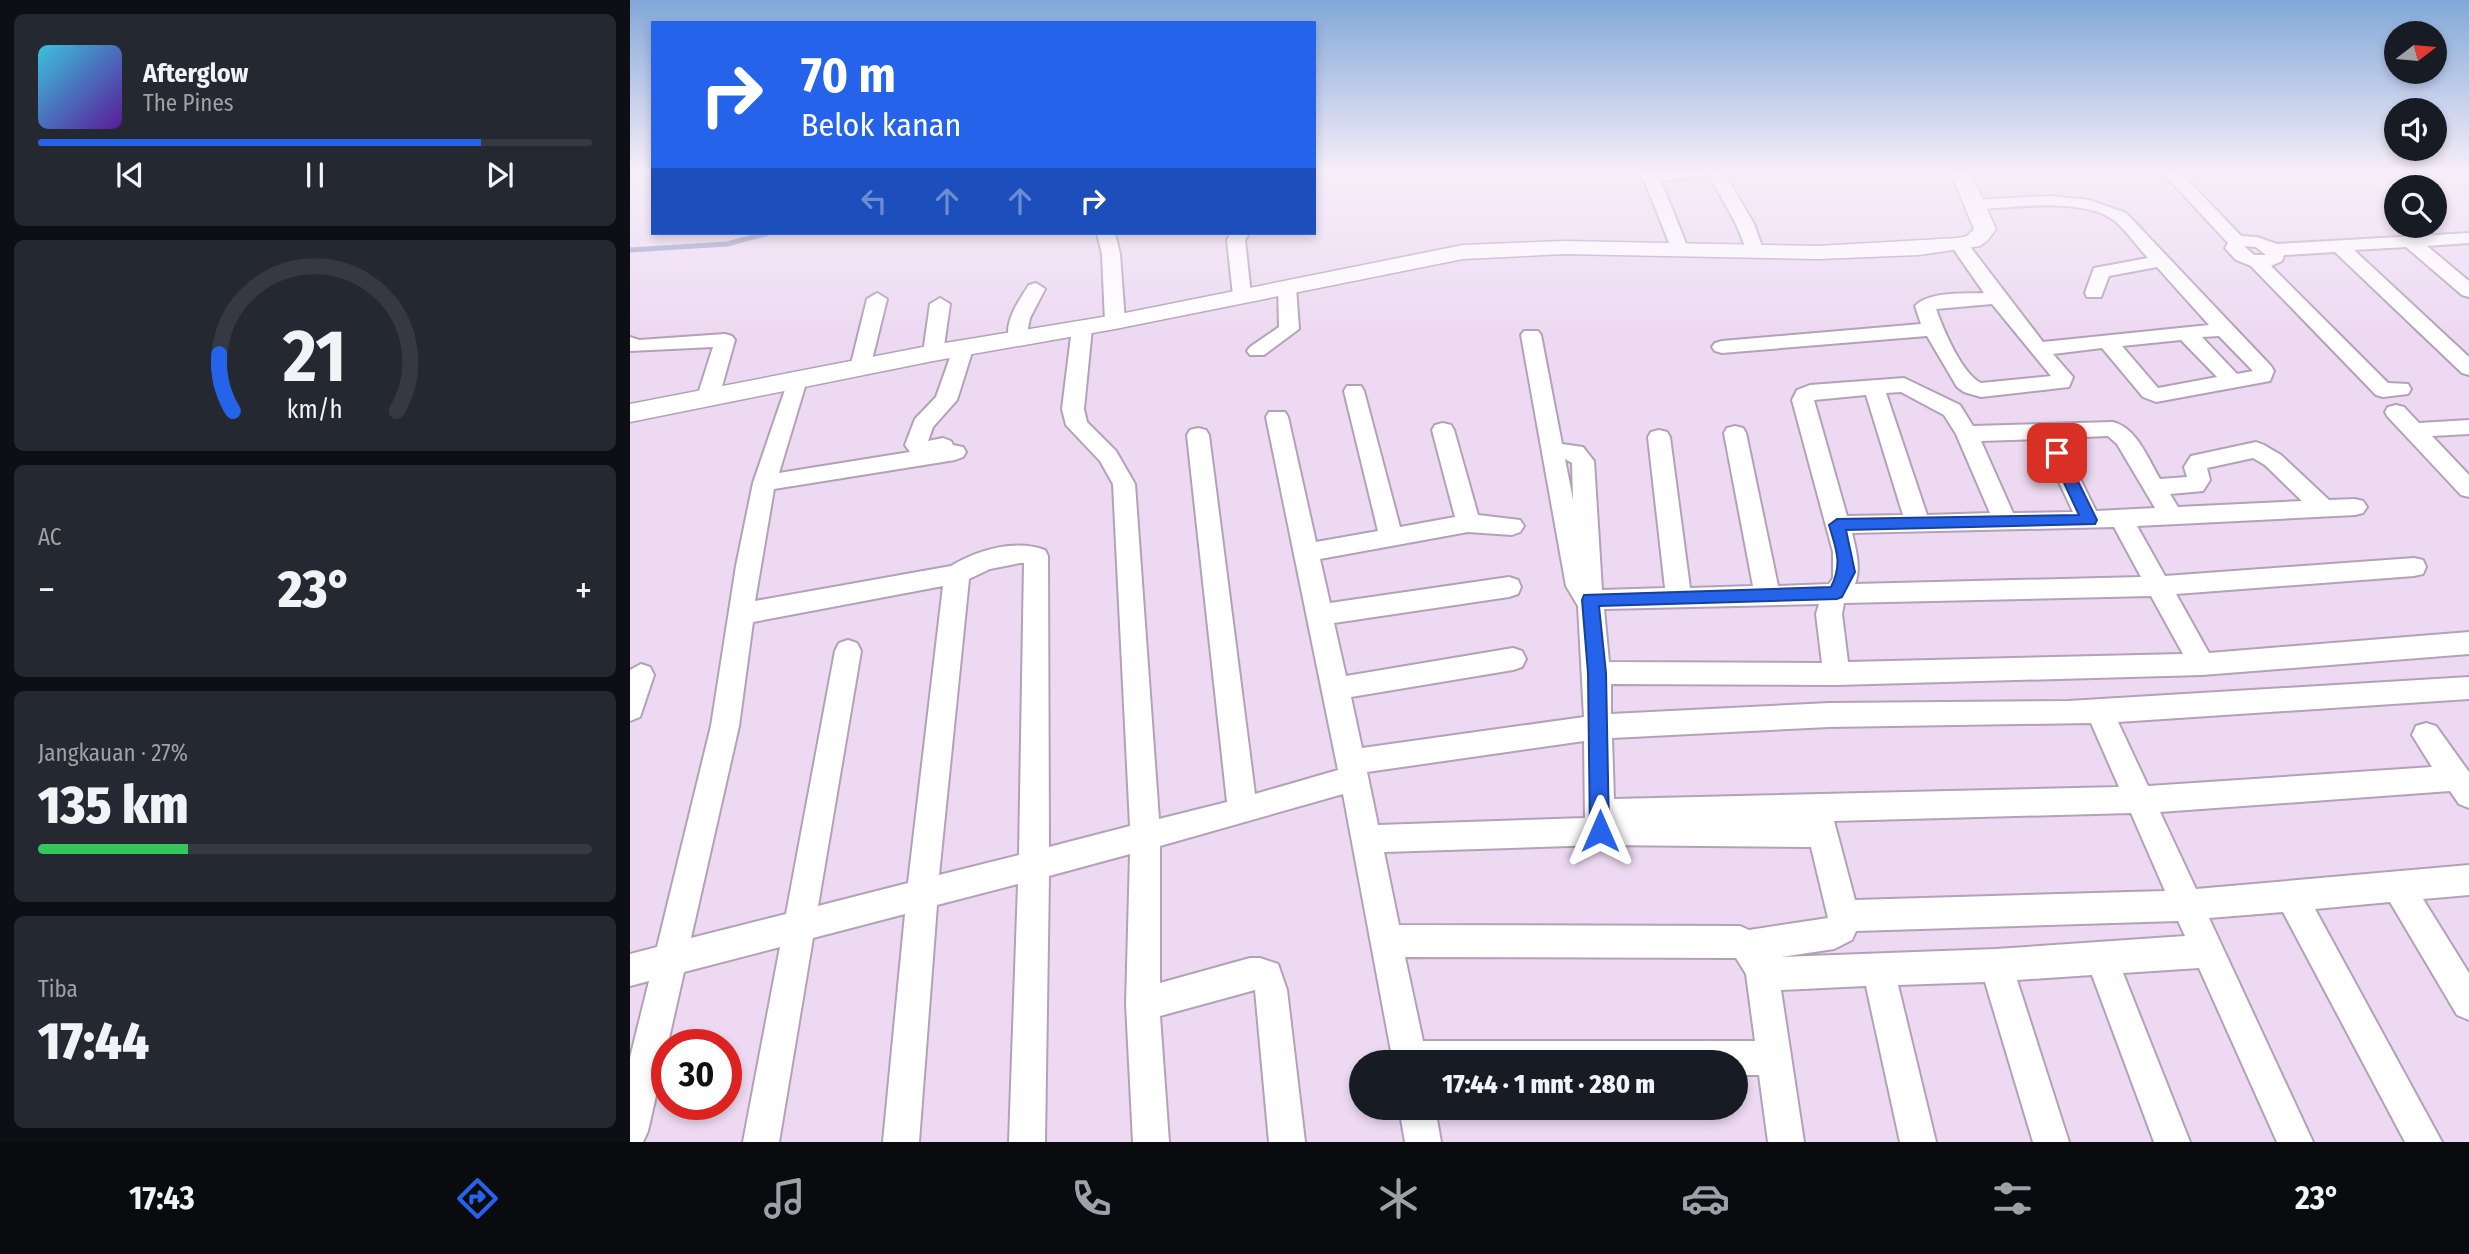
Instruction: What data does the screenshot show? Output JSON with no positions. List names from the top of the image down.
{
  "north": "right",
  "page": {
    "turn": ["70 m", "Belok kanan"],
    "song": ["Afterglow", "The Pines"],
    "tile": [
      "AC",
      ["Jangkauan · 27%", "135 km"],
      ["Tiba", "17:44"]
    ],
    "heat": ["−", "23°", "+"],
    "limit": "30",
    "trip": "17:44 · 1 mnt · 280 m",
    "tabs": ["17:43", "23°"],
    "gauge": ["21", "km/h"]
  }
}
